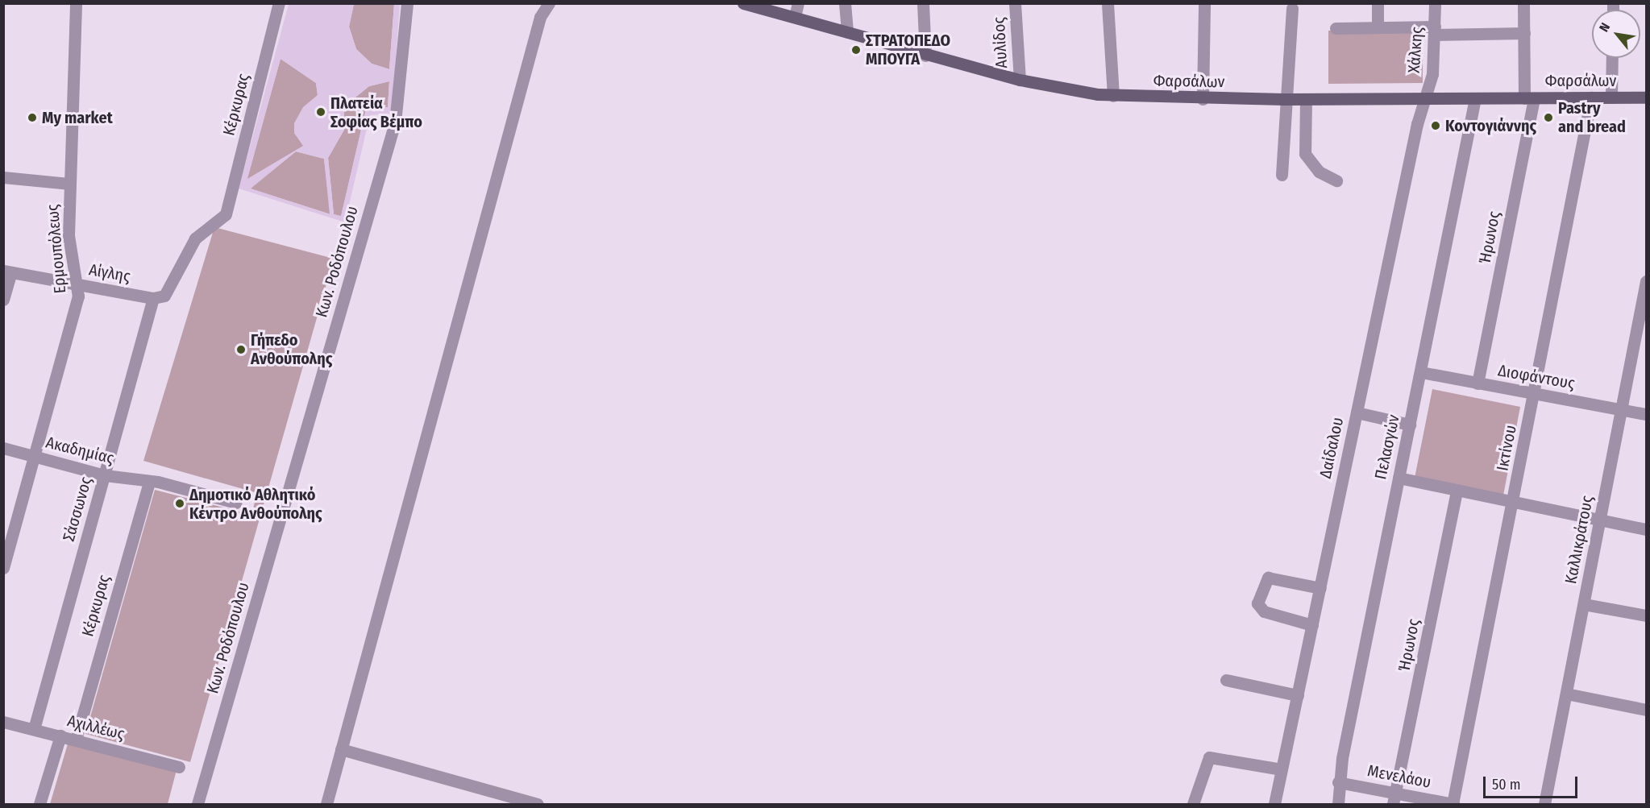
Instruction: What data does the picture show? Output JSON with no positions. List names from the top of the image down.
{
  "streets": {
    "main road": ["Φαρσάλων"],
    "street": [
      "Αυλίδος",
      "Χάλκης",
      "Κέρκυρας",
      "Ήρωνος",
      "Ερμουπόλεως",
      "Κων. Ροδόπουλου",
      "Αίγλης",
      "Διοφάντους",
      "Πελασγών",
      "Δαίδαλου",
      "Ικτίνου",
      "Ακαδημίας",
      "Σάσσωνος",
      "Καλλικράτους",
      "Αχιλλέως",
      "Μενελάου"
    ]
  },
  "crossings": [
    ["Αυλίδος", "Φαρσάλων"],
    ["Χάλκης", "Φαρσάλων"],
    ["Χάλκης", "Δαίδαλου"],
    ["Φαρσάλων", "Ήρωνος"],
    ["Φαρσάλων", "Πελασγών"],
    ["Φαρσάλων", "Δαίδαλου"],
    ["Φαρσάλων", "Ικτίνου"],
    ["Κέρκυρας", "Αίγλης"],
    ["Κέρκυρας", "Ακαδημίας"],
    ["Κέρκυρας", "Σάσσωνος"],
    ["Κέρκυρας", "Αχιλλέως"],
    ["Ήρωνος", "Διοφάντους"],
    ["Ήρωνος", "Μενελάου"],
    ["Ερμουπόλεως", "Αίγλης"],
    ["Ερμουπόλεως", "Ακαδημίας"],
    ["Αίγλης", "Σάσσωνος"],
    ["Διοφάντους", "Πελασγών"],
    ["Διοφάντους", "Ικτίνου"],
    ["Διοφάντους", "Καλλικράτους"],
    ["Πελασγών", "Μενελάου"],
    ["Ικτίνου", "Μενελάου"],
    ["Ακαδημίας", "Σάσσωνος"],
    ["Σάσσωνος", "Αχιλλέως"]
  ],
  "places": [
    "ΣΤΡΑΤΟΠΕΔΟ ΜΠΟΥΓΑ",
    "Πλατεία Σοφίας Βέμπο",
    "My market",
    "Pastry and bread",
    "Κοντογιάννης",
    "Γήπεδο Ανθούπολης",
    "Δημοτικό Αθλητικό Κέντρο Ανθούπολης"
  ],
  "scale_bar": "50 m",
  "north": "top left"
}
